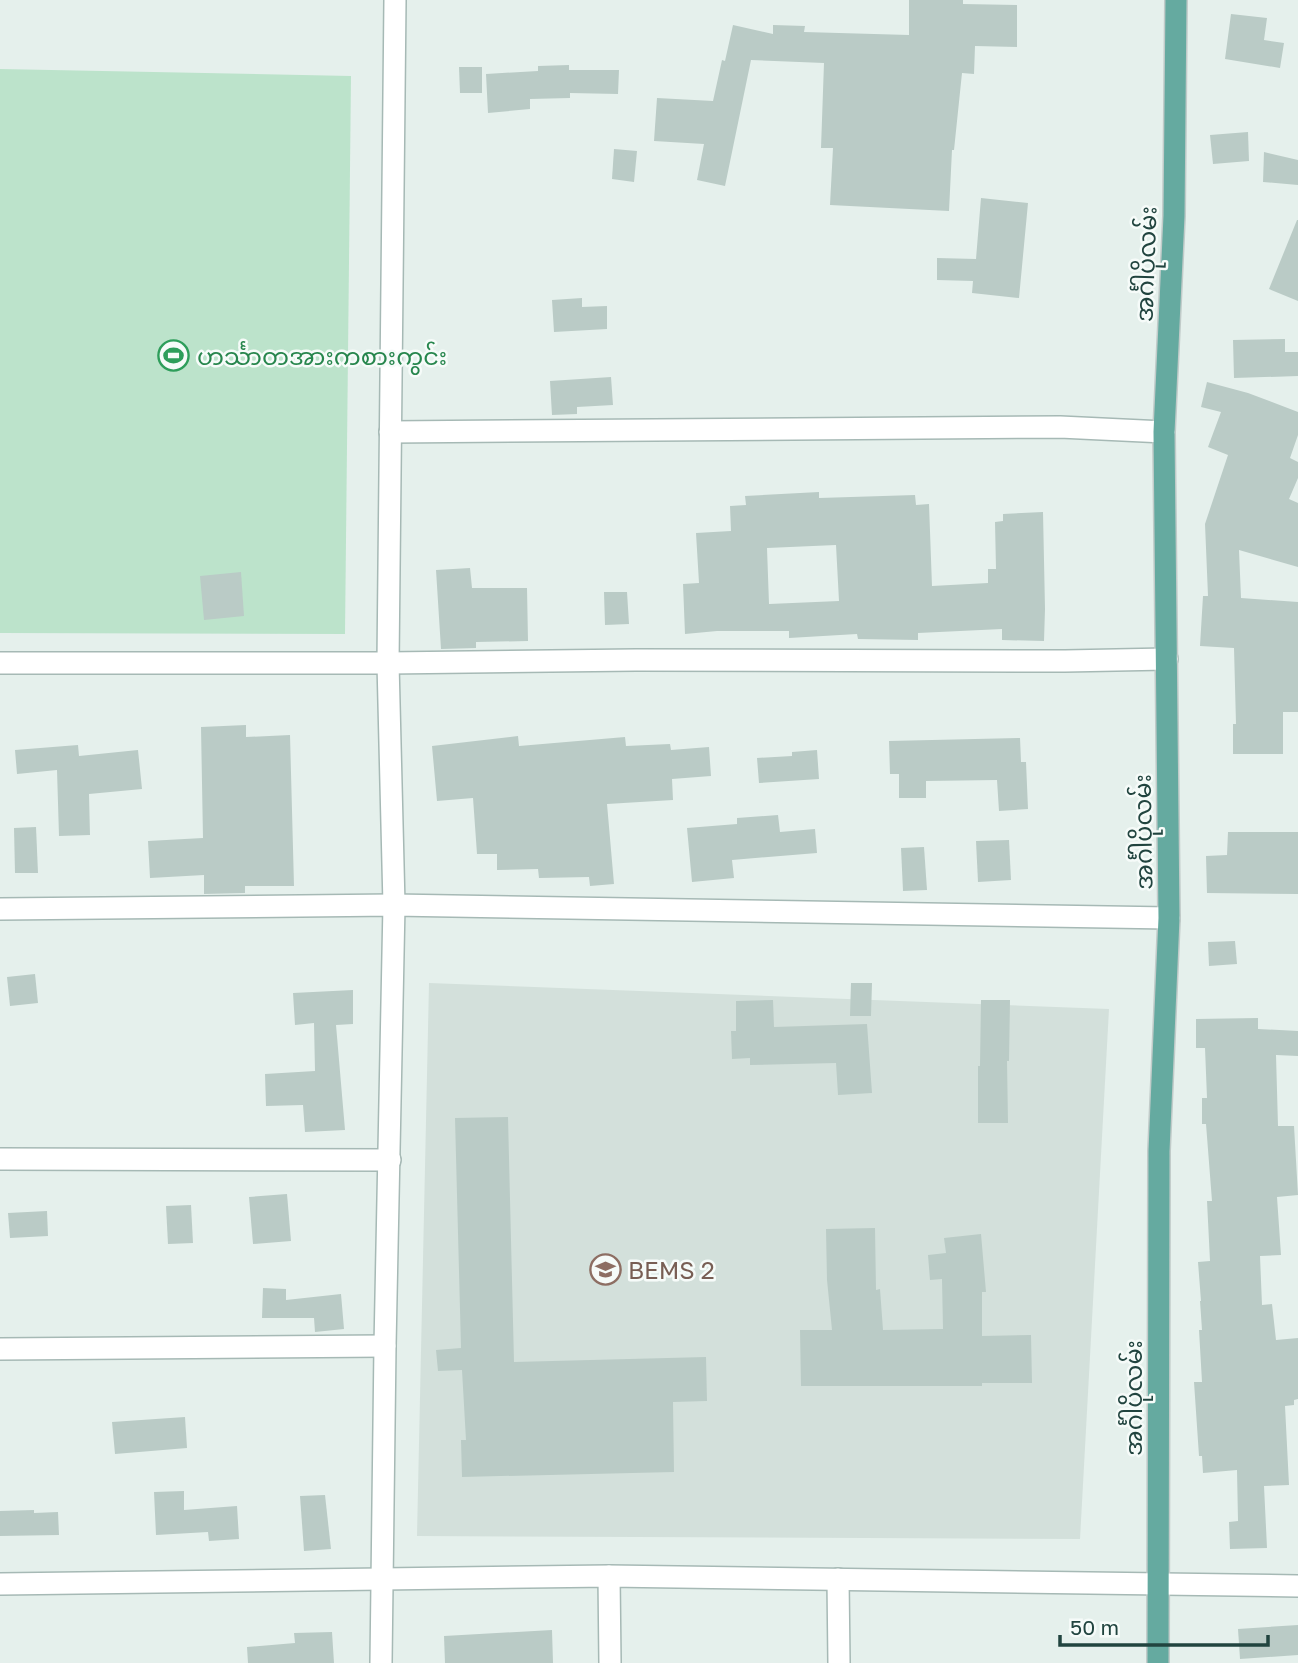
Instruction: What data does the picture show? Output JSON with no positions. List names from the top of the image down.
{
  "streets": {
    "main road": ["အင်္ဂါပိုလမ်း"]
  },
  "places": {
    "sports": ["ဟင်္သာတအားကစားကွင်း"],
    "school or university": ["BEMS 2"]
  },
  "scale_bar": "50 m"
}
